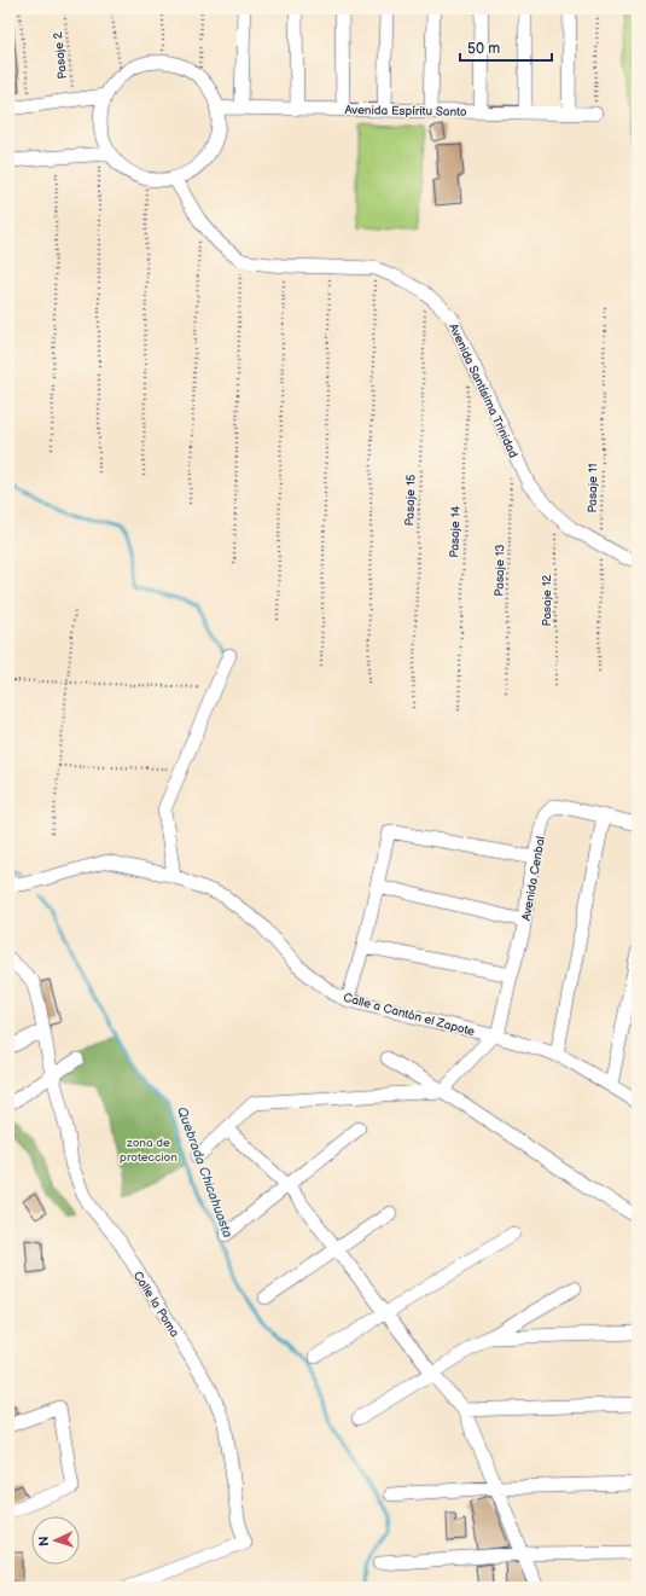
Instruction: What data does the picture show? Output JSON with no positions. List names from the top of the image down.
{
  "streets": {
    "street": [
      "Avenida Espíritu Santo",
      "Avenida Santísima Trinidad",
      "Avenida Cenbal",
      "Calle a Cantón el Zapote",
      "Calle la Poma"
    ],
    "path": [
      "Pasaje 2",
      "Pasaje 11",
      "Pasaje 15",
      "Pasaje 14",
      "Pasaje 13",
      "Pasaje 12"
    ]
  },
  "crossings": [
    ["Avenida Espíritu Santo", "Avenida Santísima Trinidad"],
    ["Avenida Santísima Trinidad", "Pasaje 11"],
    ["Avenida Santísima Trinidad", "Pasaje 15"],
    ["Avenida Santísima Trinidad", "Pasaje 12"],
    ["Avenida Cenbal", "Calle a Cantón el Zapote"]
  ],
  "water": ["Quebrada Chicahuasta"],
  "parks": ["zona de proteccion"],
  "scale_bar": "50 m",
  "north": "left"
}
